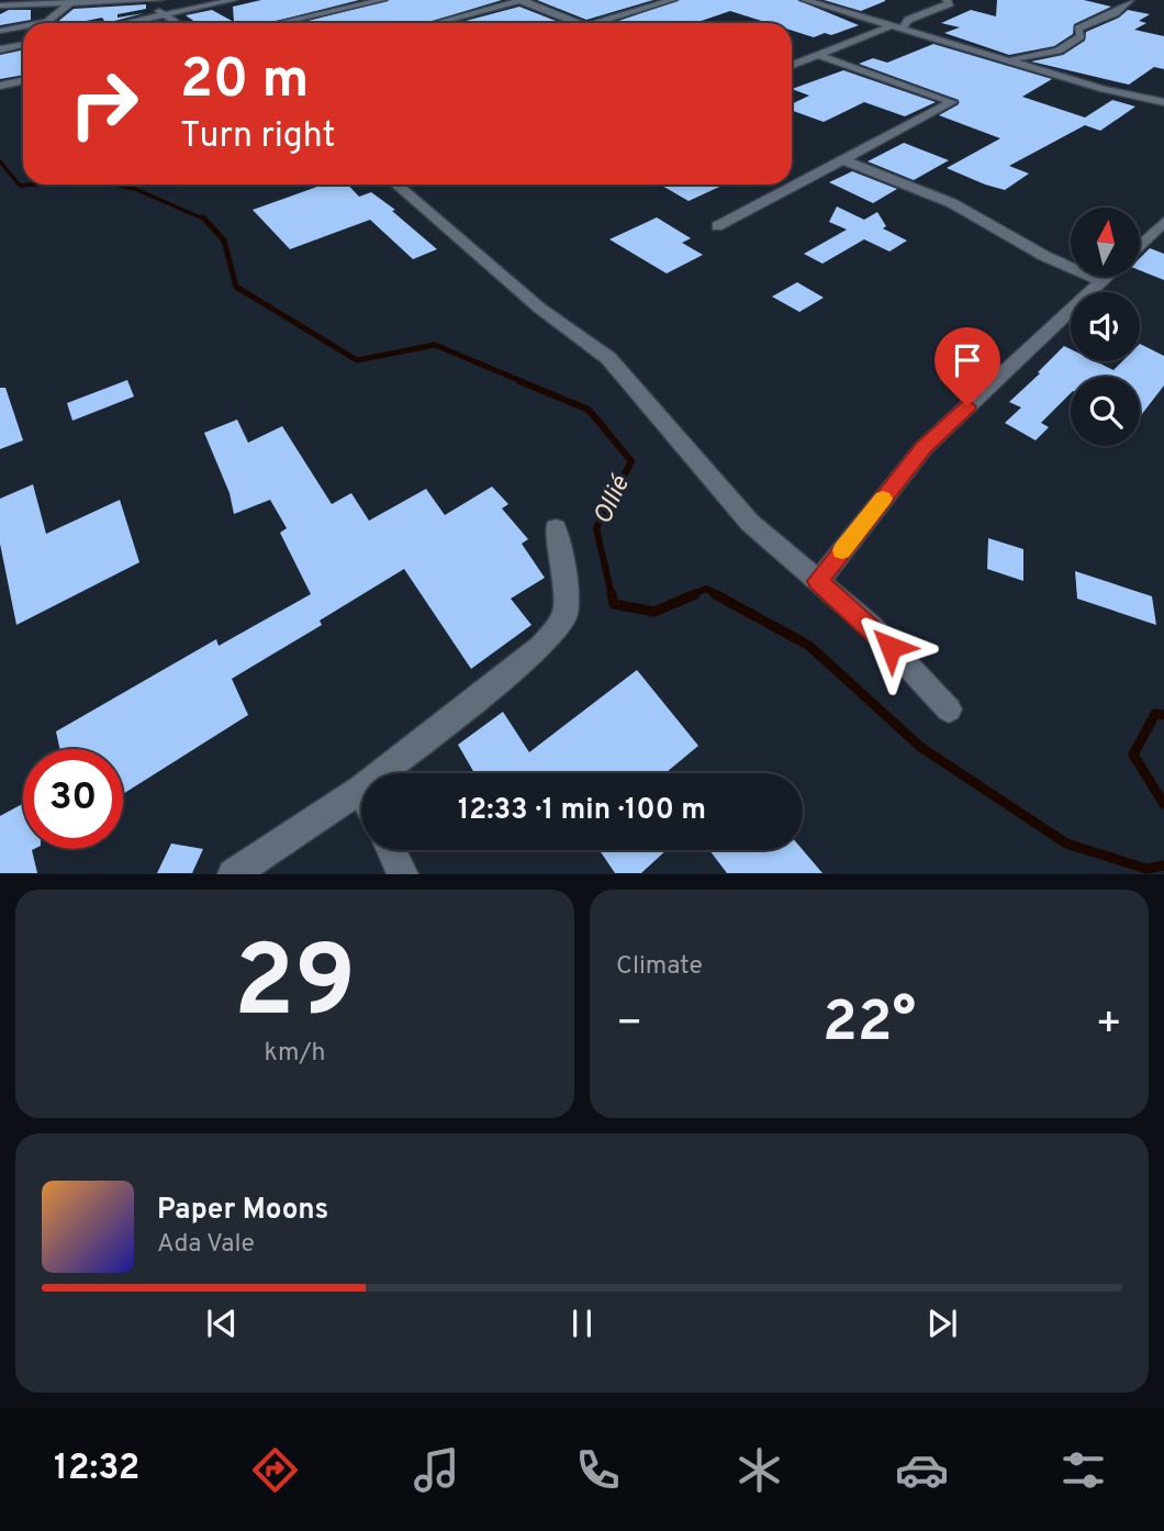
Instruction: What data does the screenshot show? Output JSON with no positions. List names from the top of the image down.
{
  "water": ["Ollié"],
  "north": "top",
  "page": {
    "turn": ["20 m", "Turn right"],
    "limit": "30",
    "trip": "12:33 · 1 min · 100 m",
    "tile": [
      ["29", "km/h"],
      "Climate"
    ],
    "heat": ["−", "22°", "+"],
    "song": ["Paper Moons", "Ada Vale"],
    "tabs": "12:32"
  }
}
